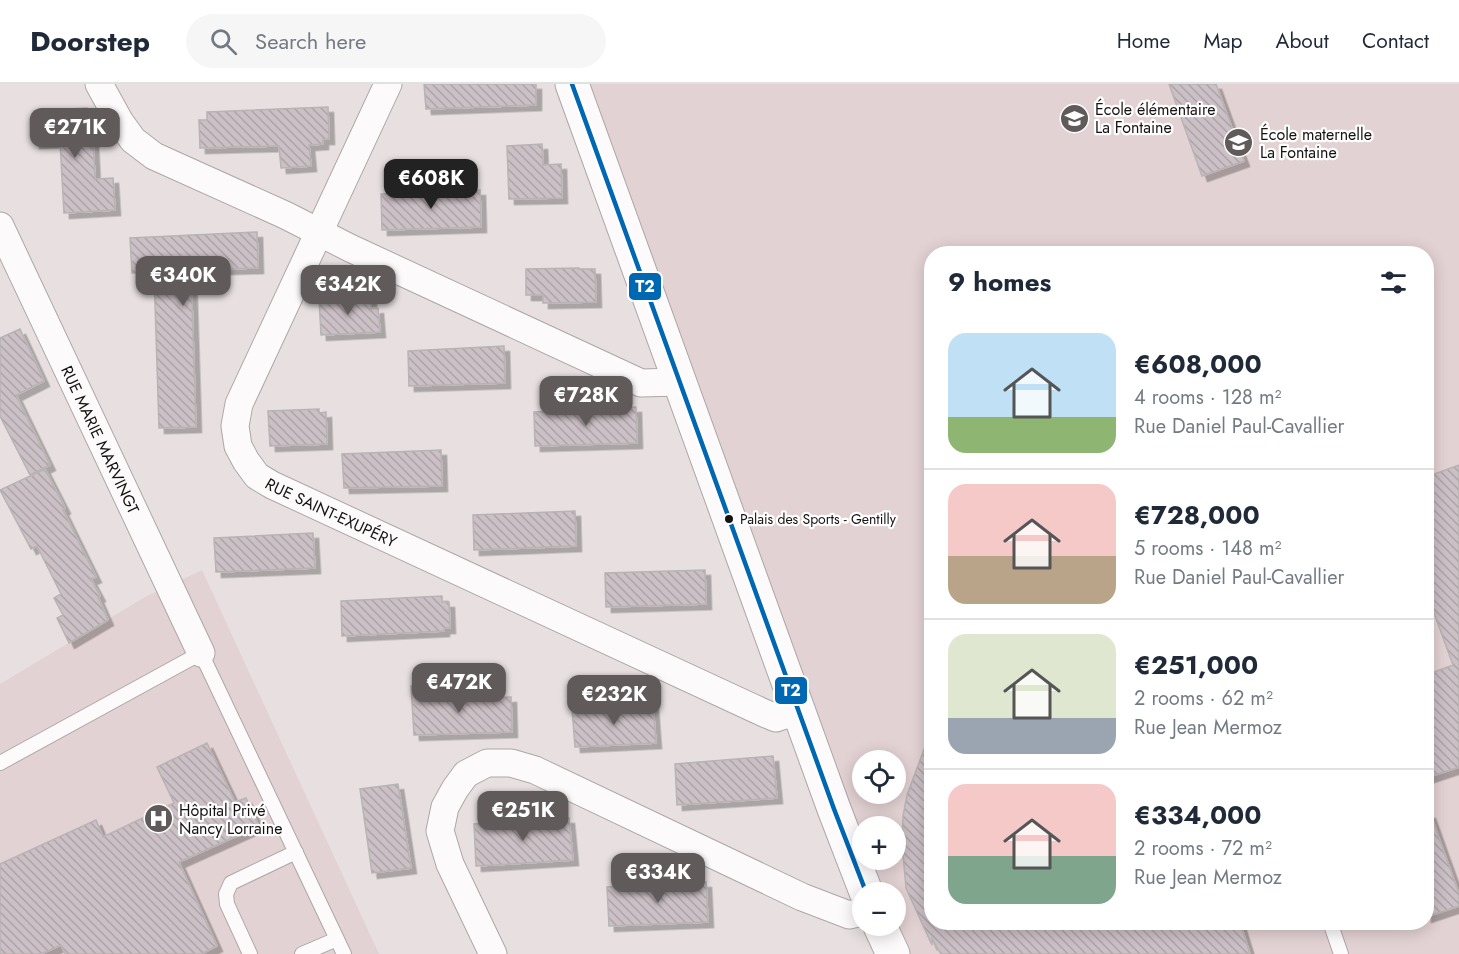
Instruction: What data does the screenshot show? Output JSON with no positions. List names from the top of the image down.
{
  "streets": {
    "street": ["RUE MARIE MARVINGT", "RUE SAINT-EXUPÉRY"]
  },
  "places": {
    "school or university": ["École élémentaire La Fontaine", "École maternelle La Fontaine"],
    "other": ["Palais des Sports - Gentilly"],
    "hospital": ["Hôpital Privé Nancy Lorraine"]
  },
  "lines": ["transit line T2"],
  "page": {
    "header": "Doorstep",
    "search": "Search here",
    "nav": [
      "Home",
      "Map",
      "About",
      "Contact"
    ],
    "price": [
      "€271K",
      "€608K",
      "€340K",
      "€342K",
      "€728K",
      "€472K",
      "€232K",
      "€251K",
      "€334K"
    ],
    "heading": "9 homes",
    "list": [
      {
        "name": "€608,000",
        "note": "4 rooms · 128 m² · Rue Daniel Paul-Cavallier"
      },
      {
        "name": "€728,000",
        "note": "5 rooms · 148 m² · Rue Daniel Paul-Cavallier"
      },
      {
        "name": "€251,000",
        "note": "2 rooms · 62 m² · Rue Jean Mermoz"
      },
      {
        "name": "€334,000",
        "note": "2 rooms · 72 m² · Rue Jean Mermoz"
      }
    ],
    "map_buttons": ["+", "−"]
  }
}
